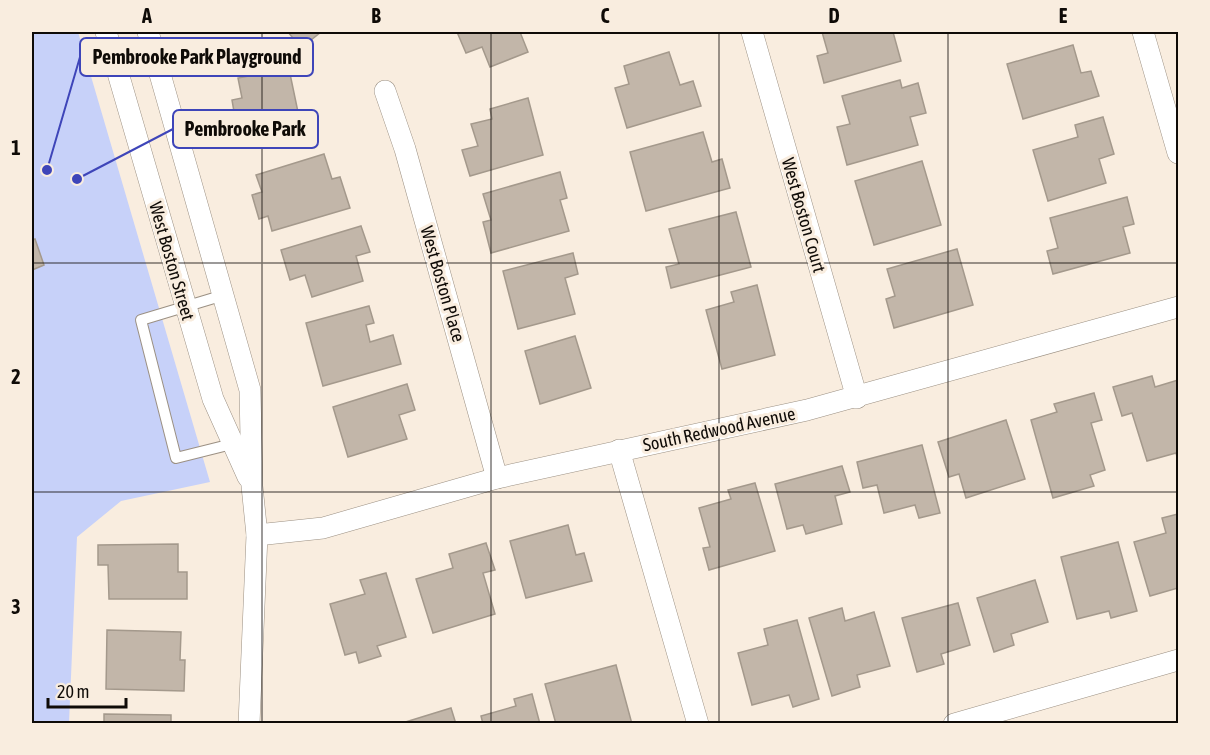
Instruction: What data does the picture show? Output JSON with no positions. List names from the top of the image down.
{
  "streets": {
    "street": [
      "West Boston Court",
      "West Boston Street",
      "West Boston Place",
      "South Redwood Avenue"
    ]
  },
  "crossings": [
    ["West Boston Court", "South Redwood Avenue"],
    ["West Boston Street", "South Redwood Avenue"],
    ["West Boston Place", "South Redwood Avenue"]
  ],
  "places": ["Pembrooke Park Playground", "Pembrooke Park"],
  "scale_bar": "20 m",
  "grid": {
    "columns": [
      "A",
      "B",
      "C",
      "D",
      "E"
    ],
    "rows": ["1", "2", "3"]
  }
}
